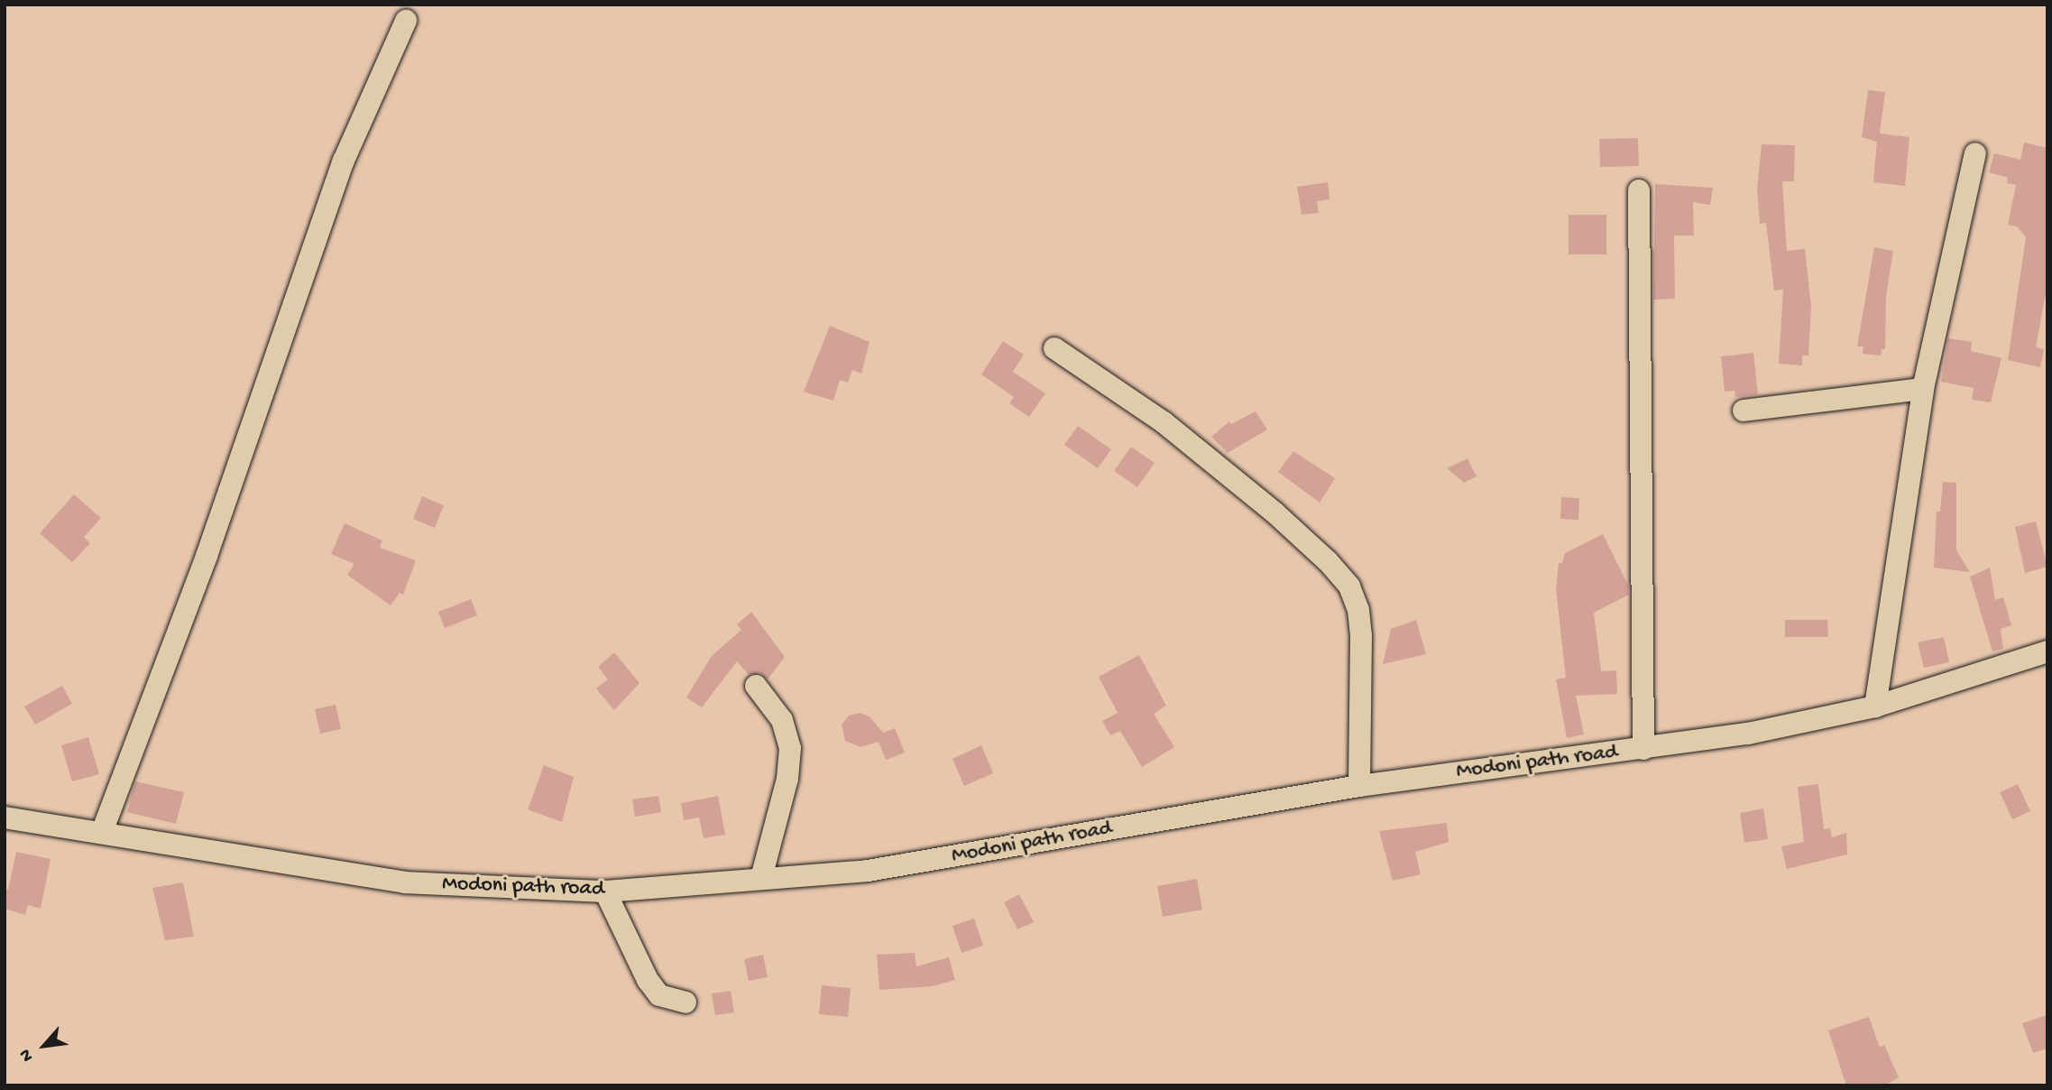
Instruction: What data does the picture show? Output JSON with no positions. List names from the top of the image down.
{
  "streets": {
    "street": ["Modoni path road"]
  },
  "north": "bottom left"
}
